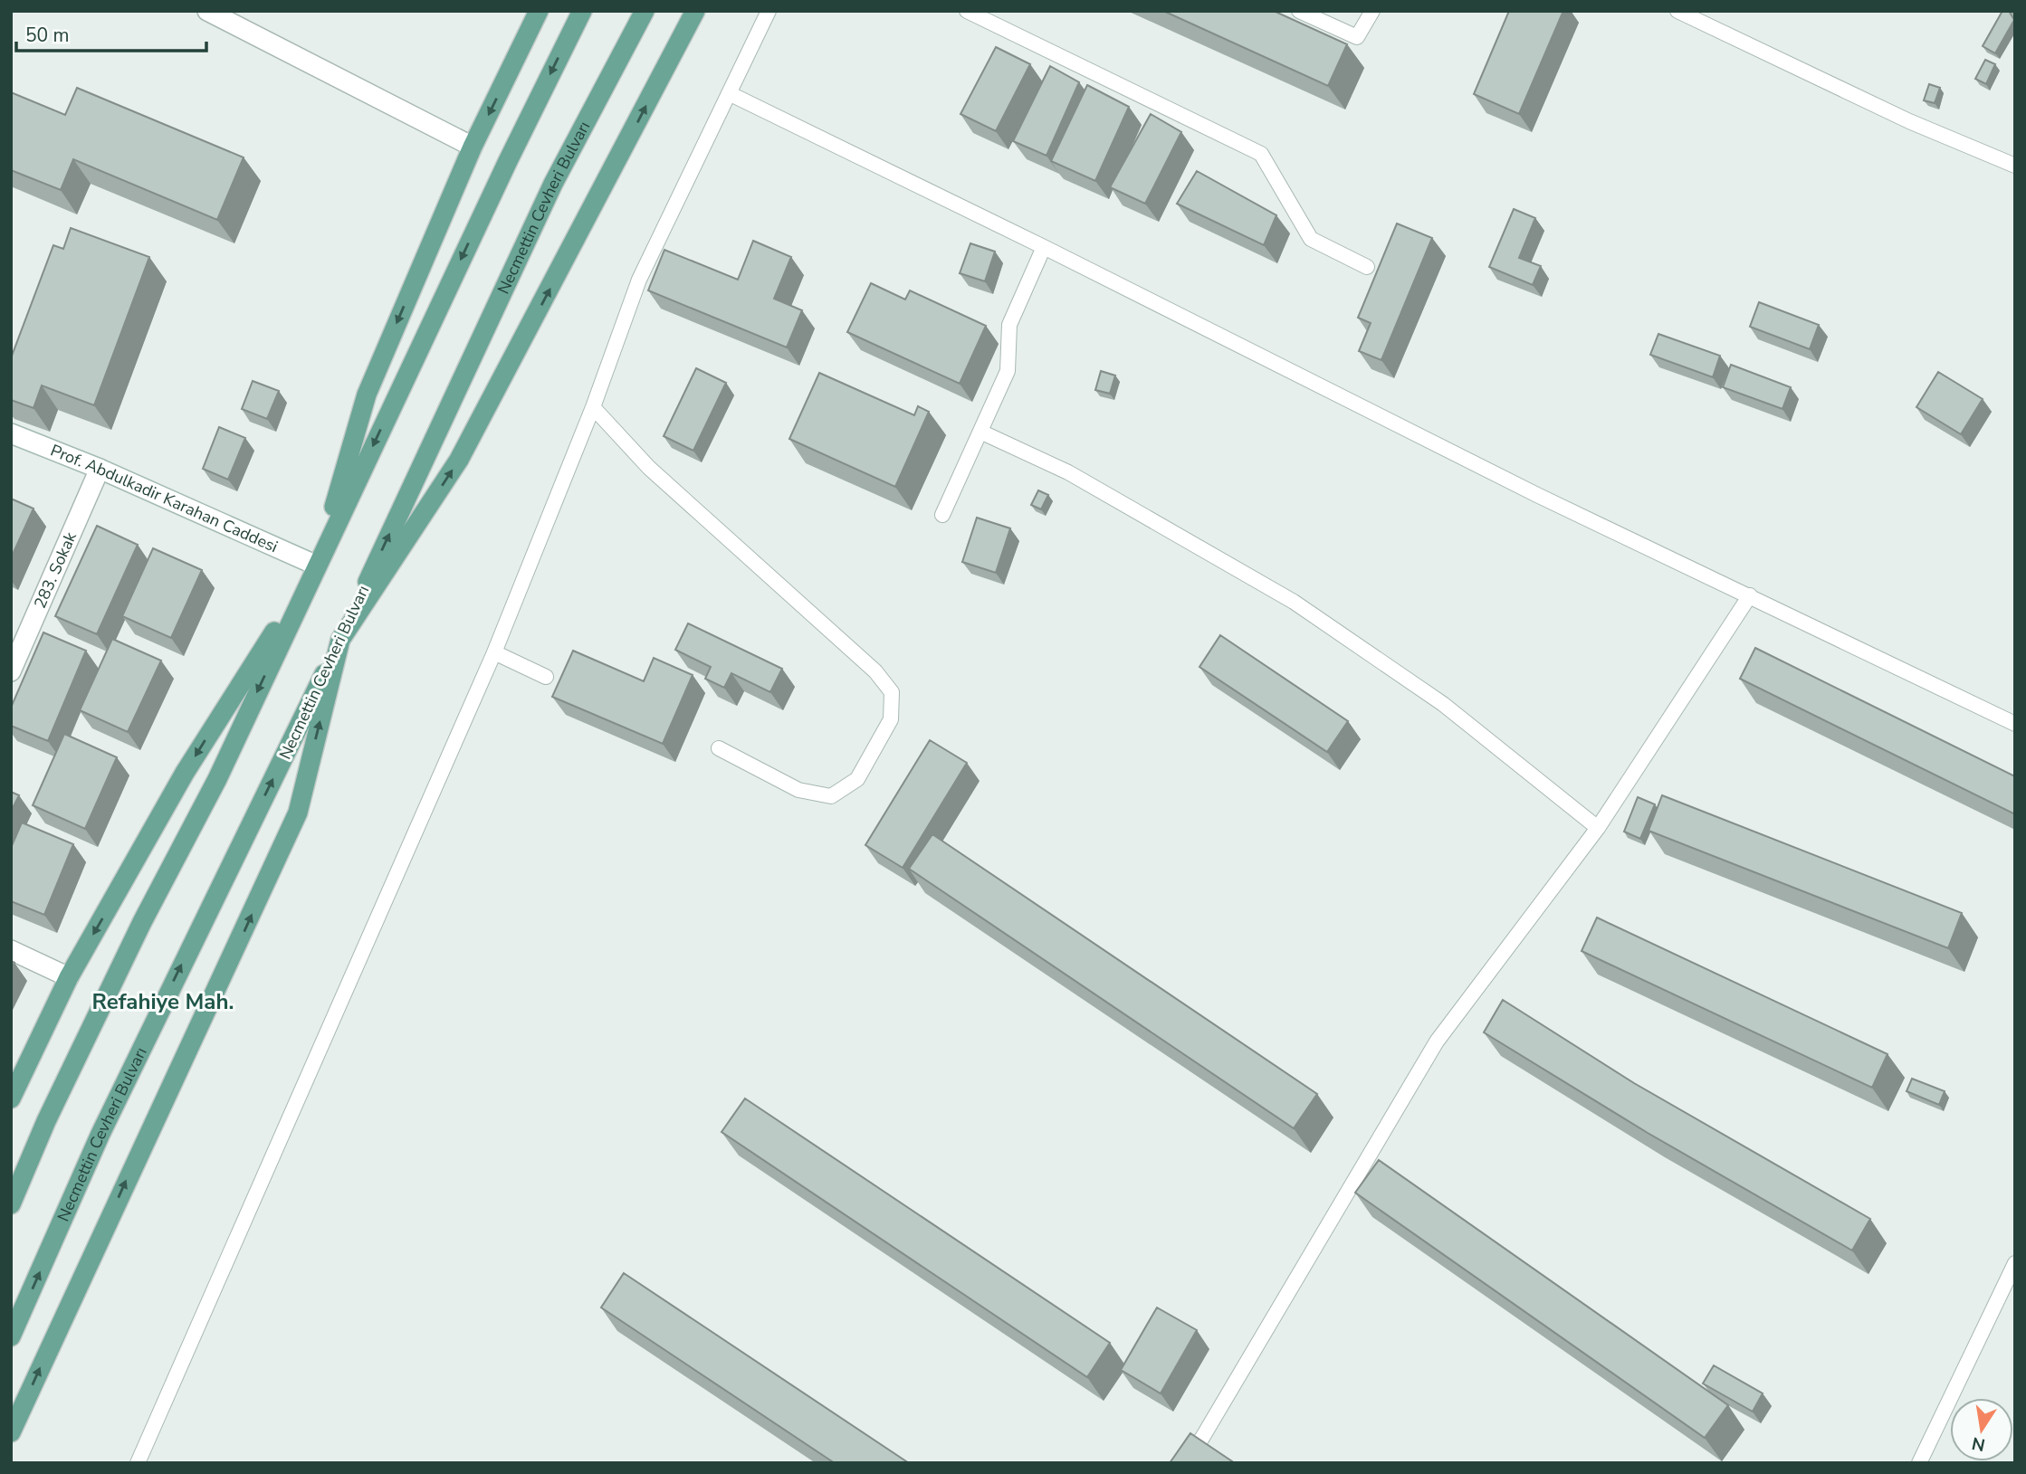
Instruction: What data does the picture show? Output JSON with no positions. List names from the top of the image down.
{
  "streets": {
    "main road": ["Necmettin Cevheri Bulvarı"],
    "street": ["Prof. Abdulkadir Karahan Caddesi", "283. Sokak"]
  },
  "crossings": [
    ["Prof. Abdulkadir Karahan Caddesi", "283. Sokak"]
  ],
  "districts": ["Refahiye Mah."],
  "scale_bar": "50 m",
  "north": "bottom"
}
